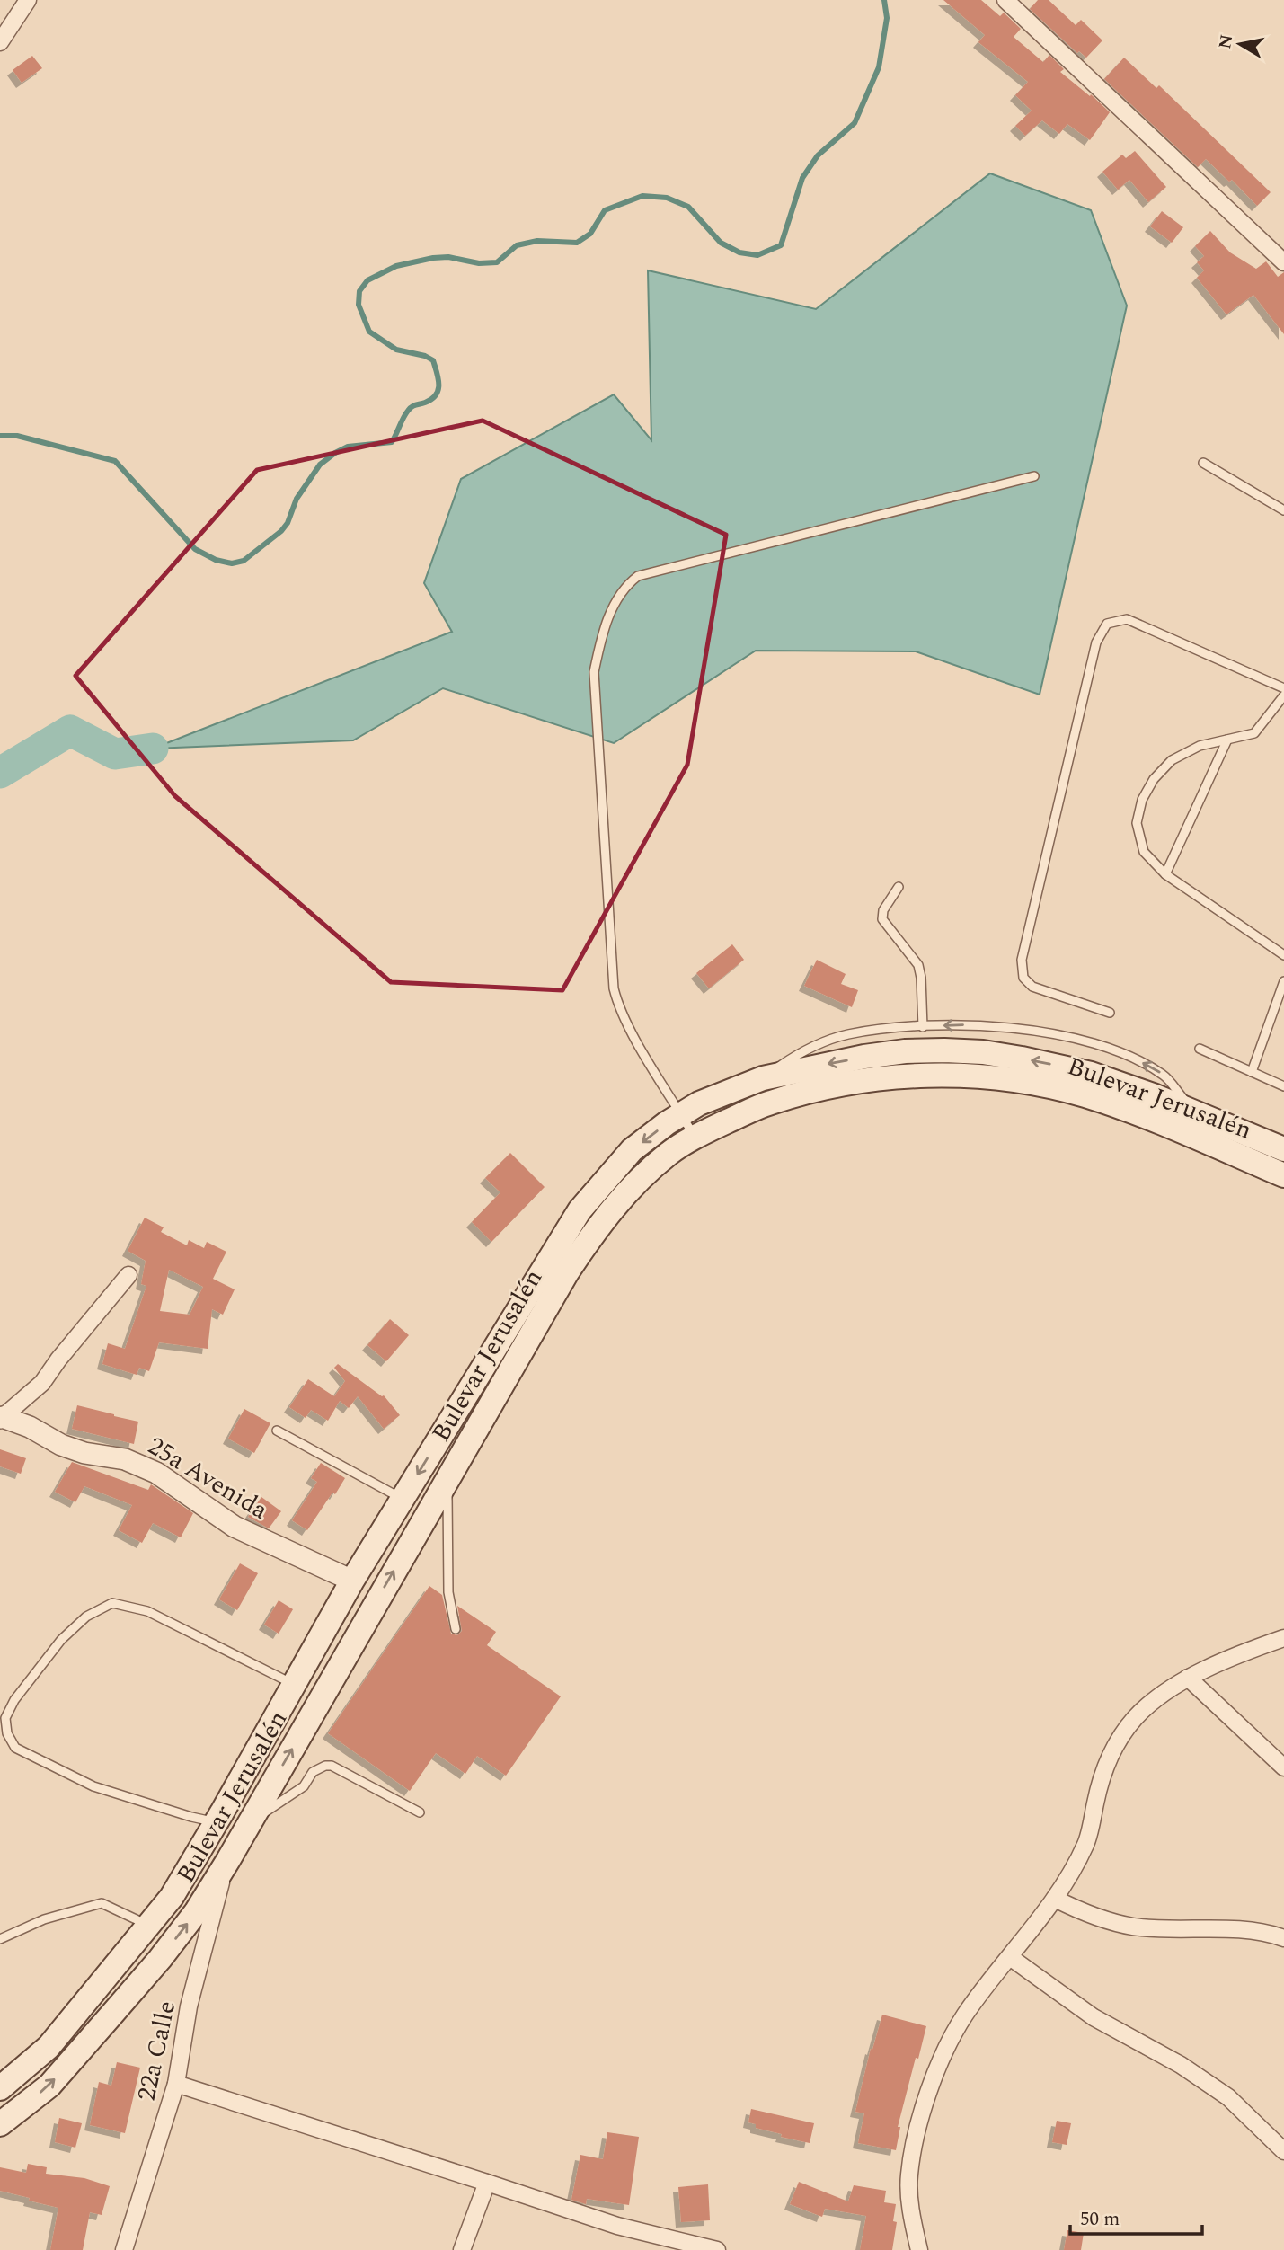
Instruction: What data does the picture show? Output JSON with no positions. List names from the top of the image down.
{
  "streets": {
    "main road": ["Bulevar Jerusalén"],
    "street": ["25a Avenida", "22a Calle"]
  },
  "crossings": [
    ["Bulevar Jerusalén", "25a Avenida"],
    ["Bulevar Jerusalén", "22a Calle"]
  ],
  "scale_bar": "50 m",
  "north": "left"
}
